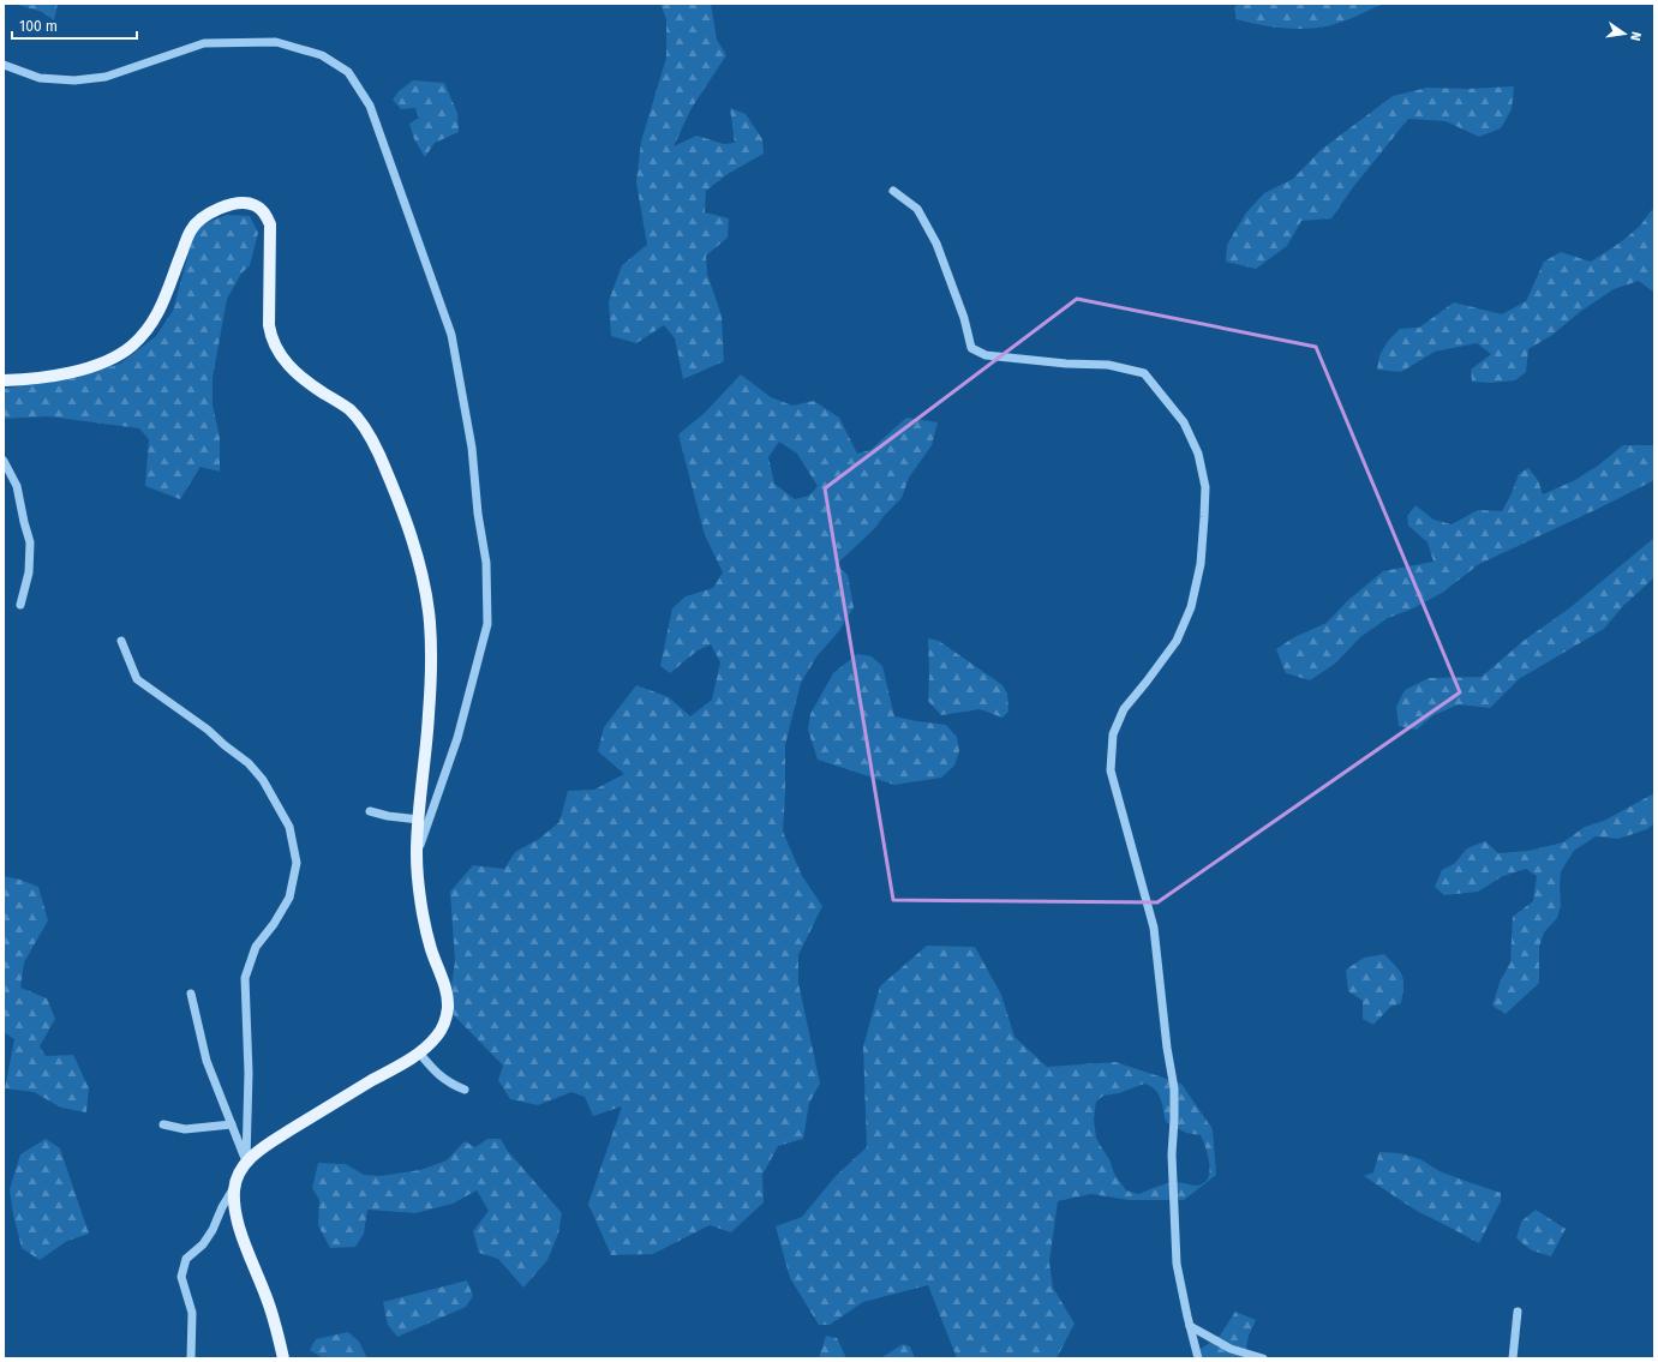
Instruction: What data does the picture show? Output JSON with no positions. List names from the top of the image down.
{
  "scale_bar": "100 m",
  "north": "right"
}
